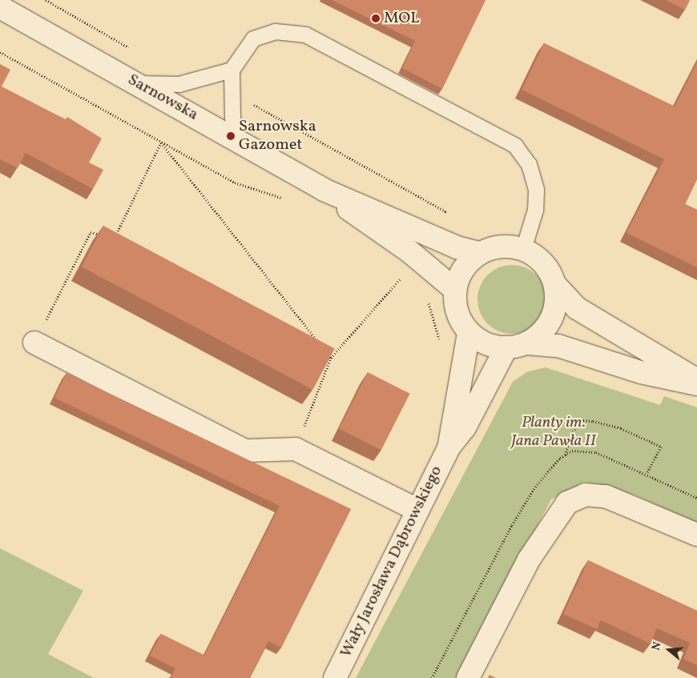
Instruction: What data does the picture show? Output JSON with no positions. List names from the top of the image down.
{
  "streets": {
    "main road": ["Sarnowska", "Wały Jarosława Dąbrowskiego"]
  },
  "crossings": [
    ["Sarnowska", "Wały Jarosława Dąbrowskiego"]
  ],
  "parks": ["Planty im. Jana Pawła II"],
  "places": ["MOL", "Sarnowska Gazomet"],
  "north": "left"
}
